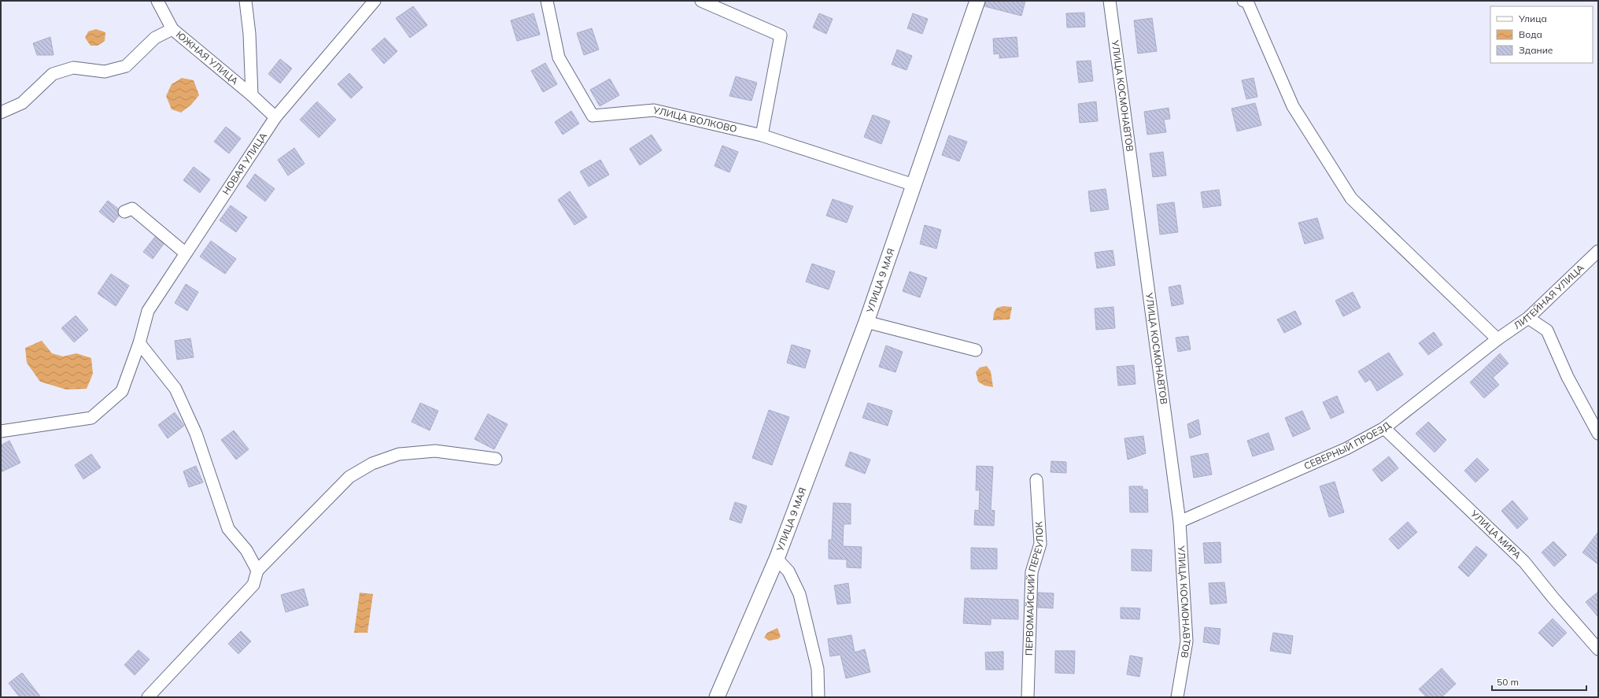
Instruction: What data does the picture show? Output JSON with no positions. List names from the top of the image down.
{
  "streets": {
    "main road": ["УЛИЦА 9 МАЯ"],
    "street": [
      "ЮЖНАЯ УЛИЦА",
      "УЛИЦА КОСМОНАВТОВ",
      "УЛИЦА ВОЛКОВО",
      "НОВАЯ УЛИЦА",
      "ЛИТЕЙНАЯ УЛИЦА",
      "СЕВЕРНЫЙ ПРОЕЗД",
      "УЛИЦА МИРА",
      "ПЕРВОМАЙСКИЙ ПЕРЕУЛОК"
    ]
  },
  "crossings": [
    ["ЮЖНАЯ УЛИЦА", "НОВАЯ УЛИЦА"],
    ["УЛИЦА КОСМОНАВТОВ", "СЕВЕРНЫЙ ПРОЕЗД"],
    ["УЛИЦА ВОЛКОВО", "УЛИЦА 9 МАЯ"],
    ["ЛИТЕЙНАЯ УЛИЦА", "СЕВЕРНЫЙ ПРОЕЗД"],
    ["СЕВЕРНЫЙ ПРОЕЗД", "УЛИЦА МИРА"]
  ],
  "legend": ["Улица", "Вода", "Здание"],
  "scale_bar": "50 m"
}
